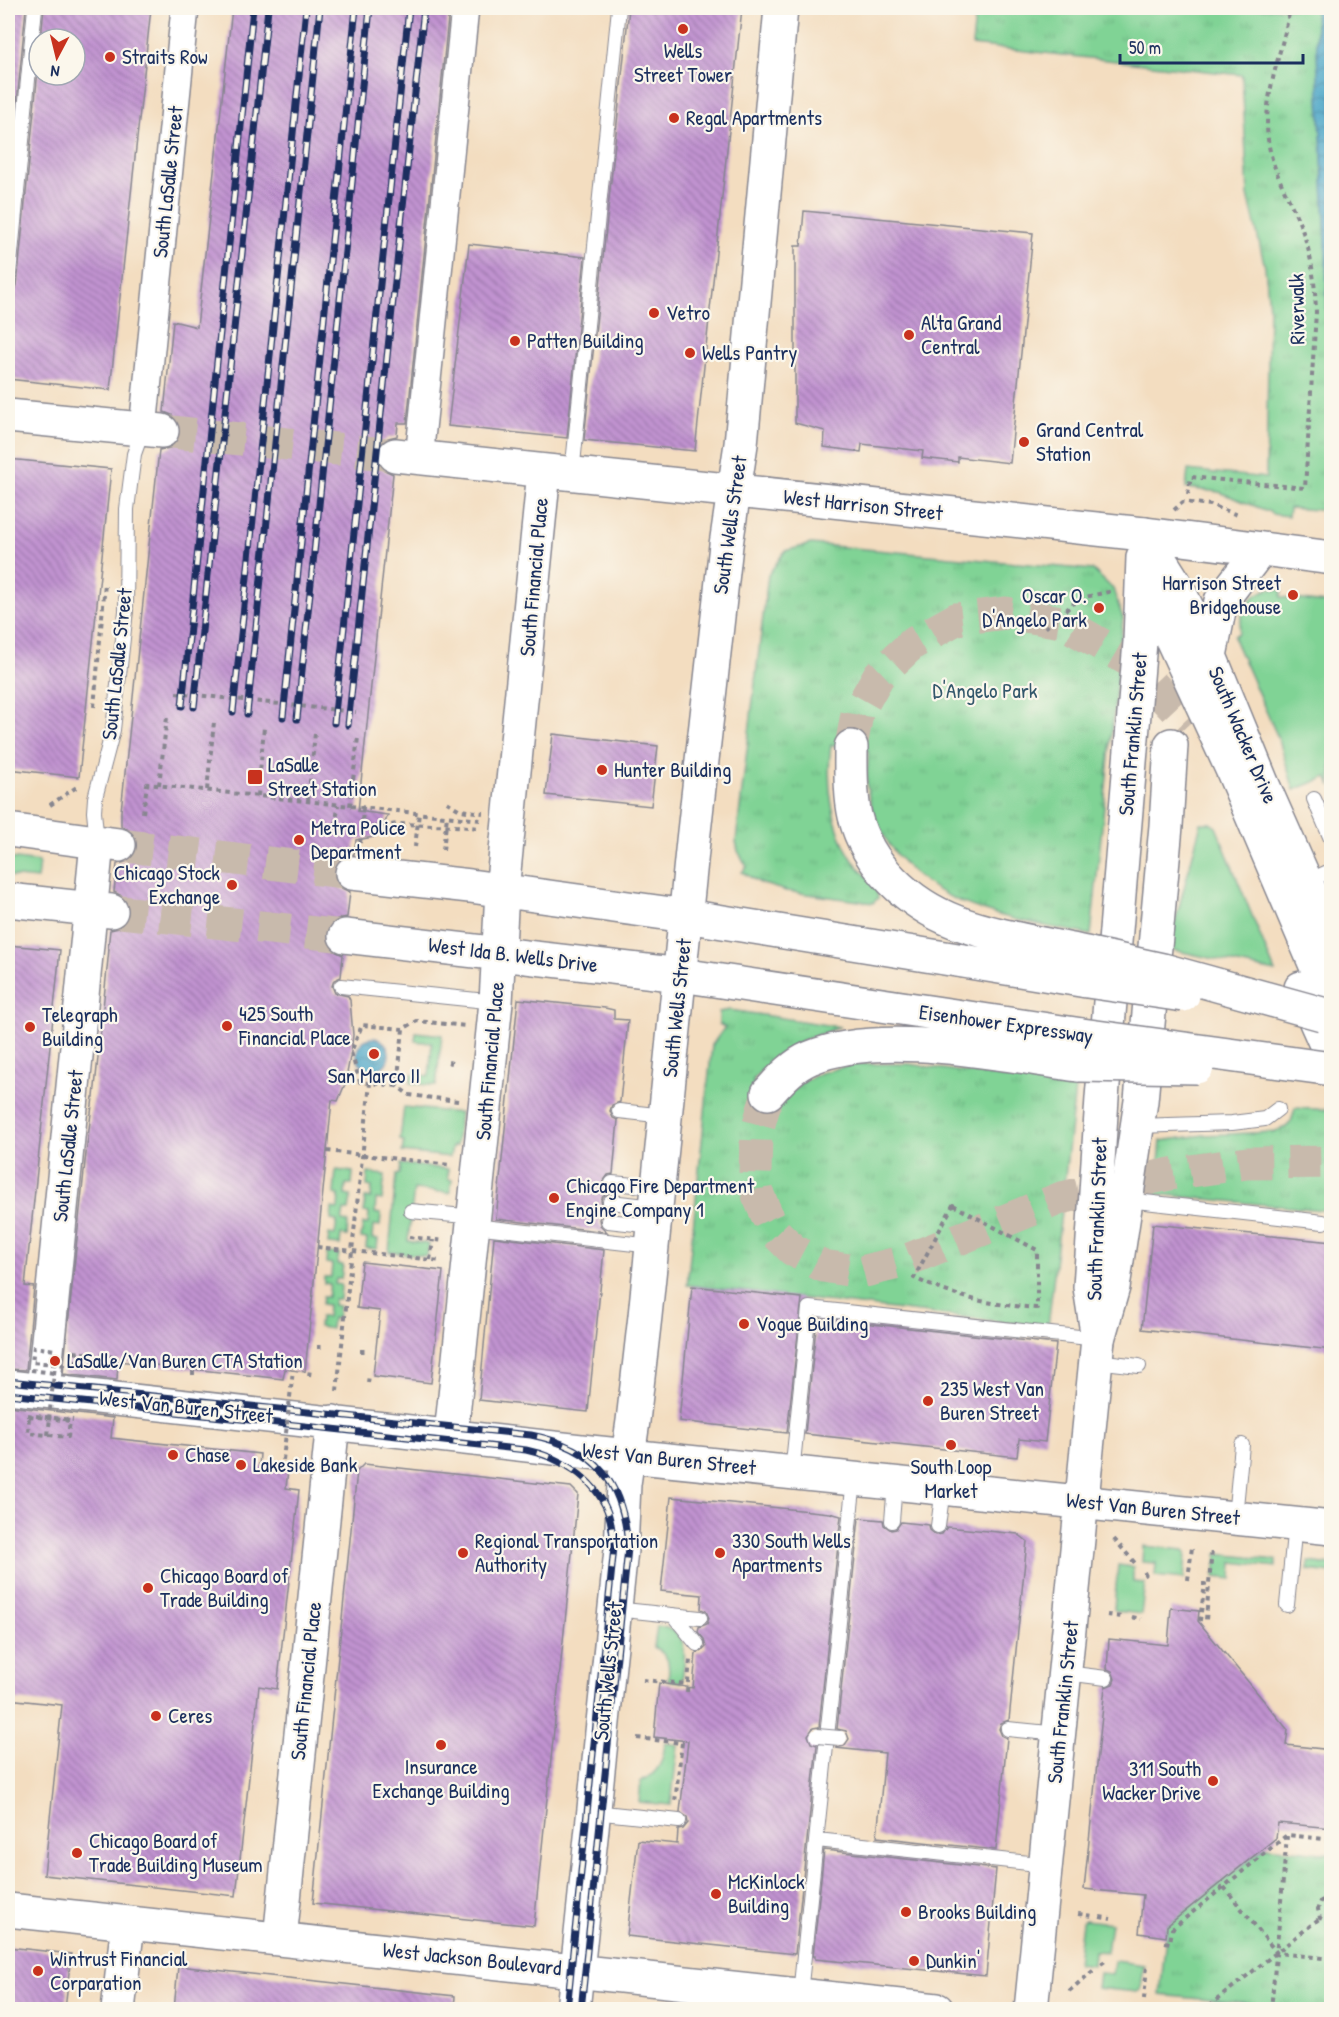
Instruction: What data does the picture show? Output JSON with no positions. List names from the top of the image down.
{
  "streets": {
    "main road": [
      "South LaSalle Street",
      "West Harrison Street",
      "South Wells Street",
      "South Financial Place",
      "South Franklin Street",
      "South Wacker Drive",
      "West Ida B. Wells Drive",
      "Eisenhower Expressway",
      "West Van Buren Street",
      "West Jackson Boulevard"
    ],
    "path": ["Riverwalk"]
  },
  "crossings": [
    ["South LaSalle Street", "West Van Buren Street"],
    ["West Harrison Street", "South Wells Street"],
    ["West Harrison Street", "South Financial Place"],
    ["West Harrison Street", "South Franklin Street"],
    ["West Harrison Street", "South Wacker Drive"],
    ["South Wells Street", "West Ida B. Wells Drive"],
    ["South Wells Street", "Eisenhower Expressway"],
    ["South Wells Street", "West Van Buren Street"],
    ["South Wells Street", "West Jackson Boulevard"],
    ["South Financial Place", "West Ida B. Wells Drive"],
    ["South Financial Place", "West Van Buren Street"],
    ["South Financial Place", "West Jackson Boulevard"],
    ["South Franklin Street", "South Wacker Drive"],
    ["South Franklin Street", "West Van Buren Street"],
    ["West Ida B. Wells Drive", "Eisenhower Expressway"]
  ],
  "parks": ["D'Angelo Park"],
  "places": {
    "other": [
      "Wells Street Tower",
      "Straits Row",
      "Regal Apartments",
      "Vetro",
      "Alta Grand Central",
      "Patten Building",
      "Wells Pantry",
      "Grand Central Station",
      "Harrison Street Bridgehouse",
      "Oscar O. D'Angelo Park",
      "Hunter Building",
      "Metra Police Department",
      "Chicago Stock Exchange",
      "425 South Financial Place",
      "Telegraph Building",
      "San Marco II",
      "Chicago Fire Department Engine Company 1",
      "Vogue Building",
      "LaSalle/Van Buren CTA Station",
      "235 West Van Buren Street",
      "South Loop Market",
      "Chase",
      "Lakeside Bank",
      "Regional Transportation Authority",
      "330 South Wells Apartments",
      "Chicago Board of Trade Building",
      "Ceres",
      "Insurance Exchange Building",
      "311 South Wacker Drive",
      "Chicago Board of Trade Building Museum",
      "McKinlock Building",
      "Brooks Building",
      "Dunkin'",
      "Wintrust Financial Corparation"
    ],
    "transit": ["LaSalle Street Station"]
  },
  "scale_bar": "50 m",
  "north": "bottom"
}
